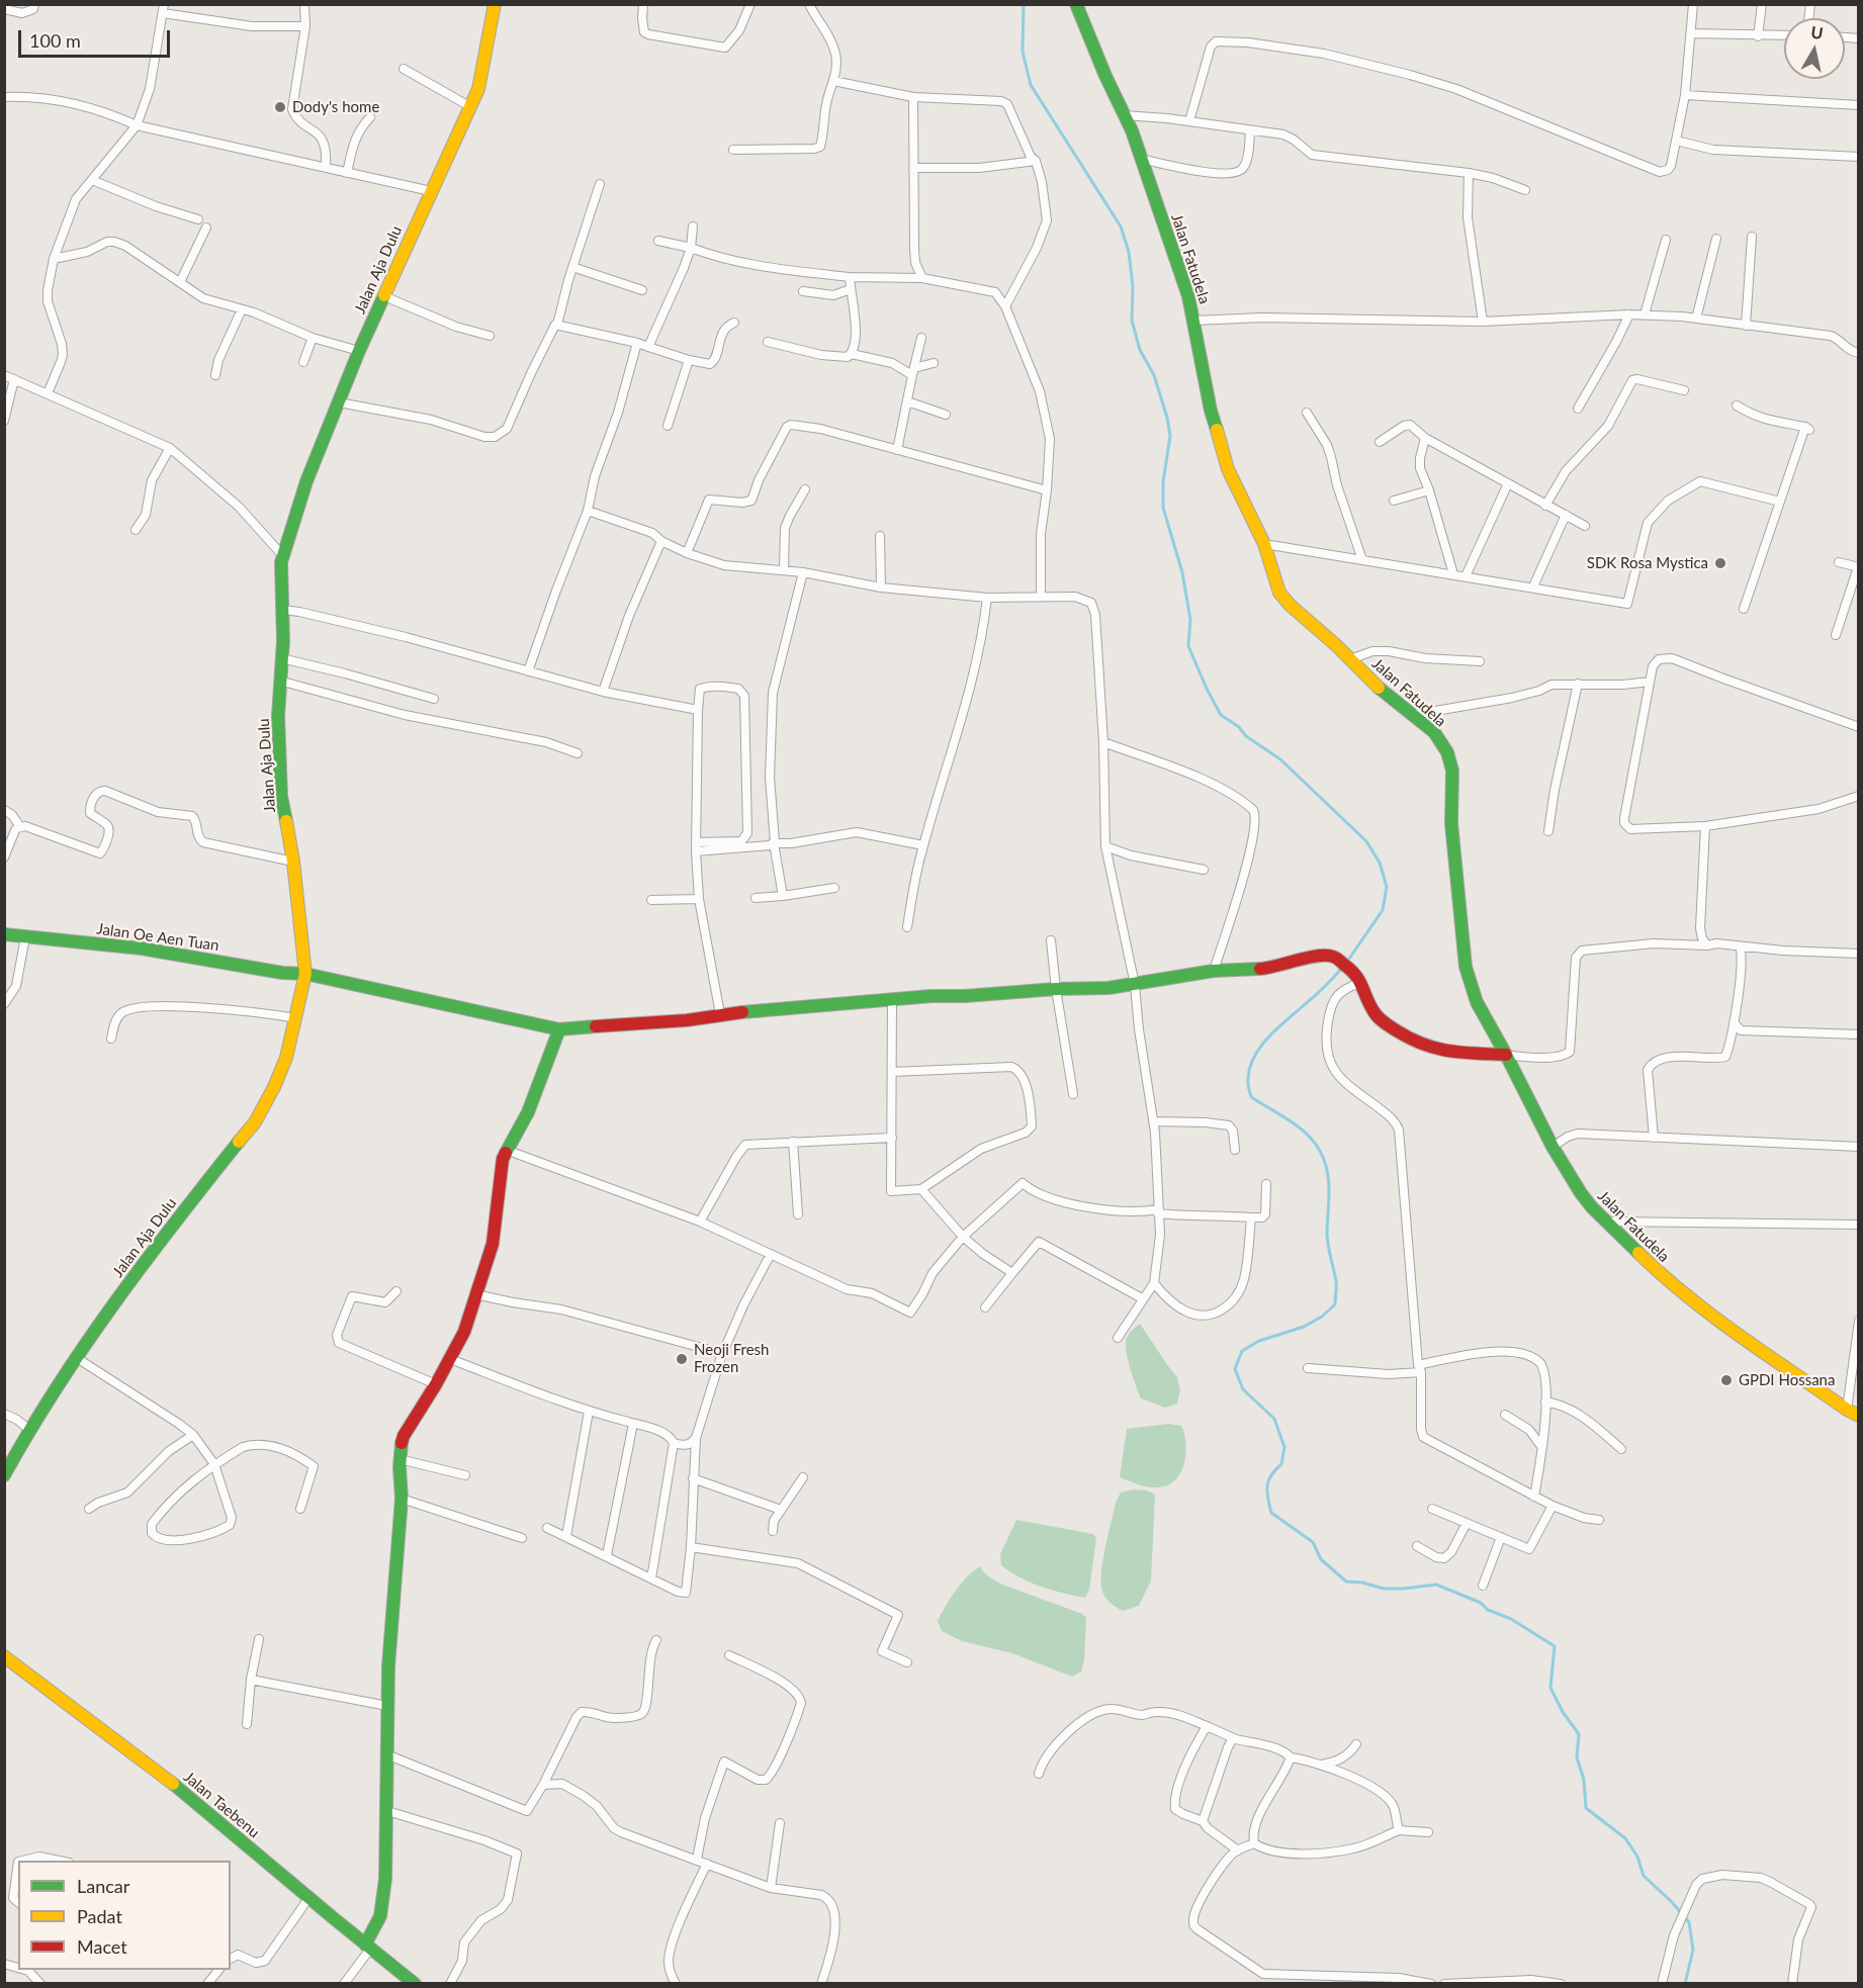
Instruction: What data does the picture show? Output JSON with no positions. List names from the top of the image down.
{
  "streets": {
    "street": [
      "Jalan Fatudela",
      "Jalan Aja Dulu",
      "Jalan Oe Aen Tuan",
      "Jalan Taebenu"
    ]
  },
  "crossings": [
    ["Jalan Aja Dulu", "Jalan Oe Aen Tuan"]
  ],
  "places": [
    "Dody's home",
    "SDK Rosa Mystica",
    "Neoji Fresh Frozen",
    "GPDI Hossana"
  ],
  "legend": ["Lancar", "Padat", "Macet"],
  "scale_bar": "100 m",
  "north": "top"
}
